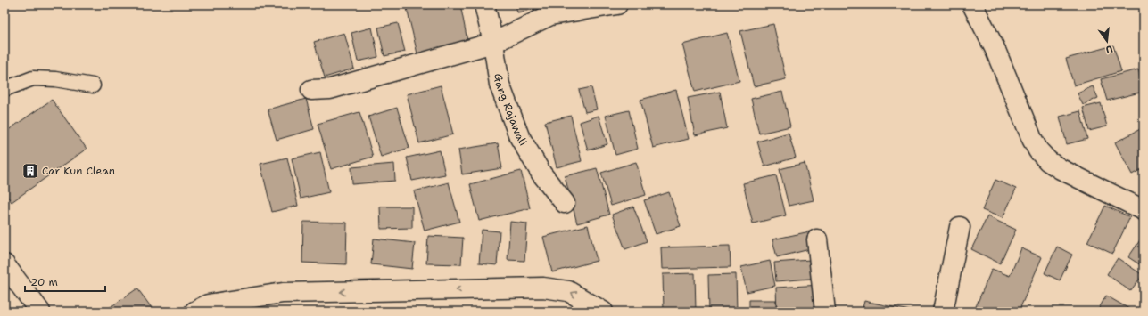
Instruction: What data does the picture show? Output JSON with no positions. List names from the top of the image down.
{
  "streets": {
    "main road": ["Gang Rajawali"]
  },
  "places": {
    "building": ["Car Kun Clean"]
  },
  "scale_bar": "20 m",
  "north": "bottom"
}
